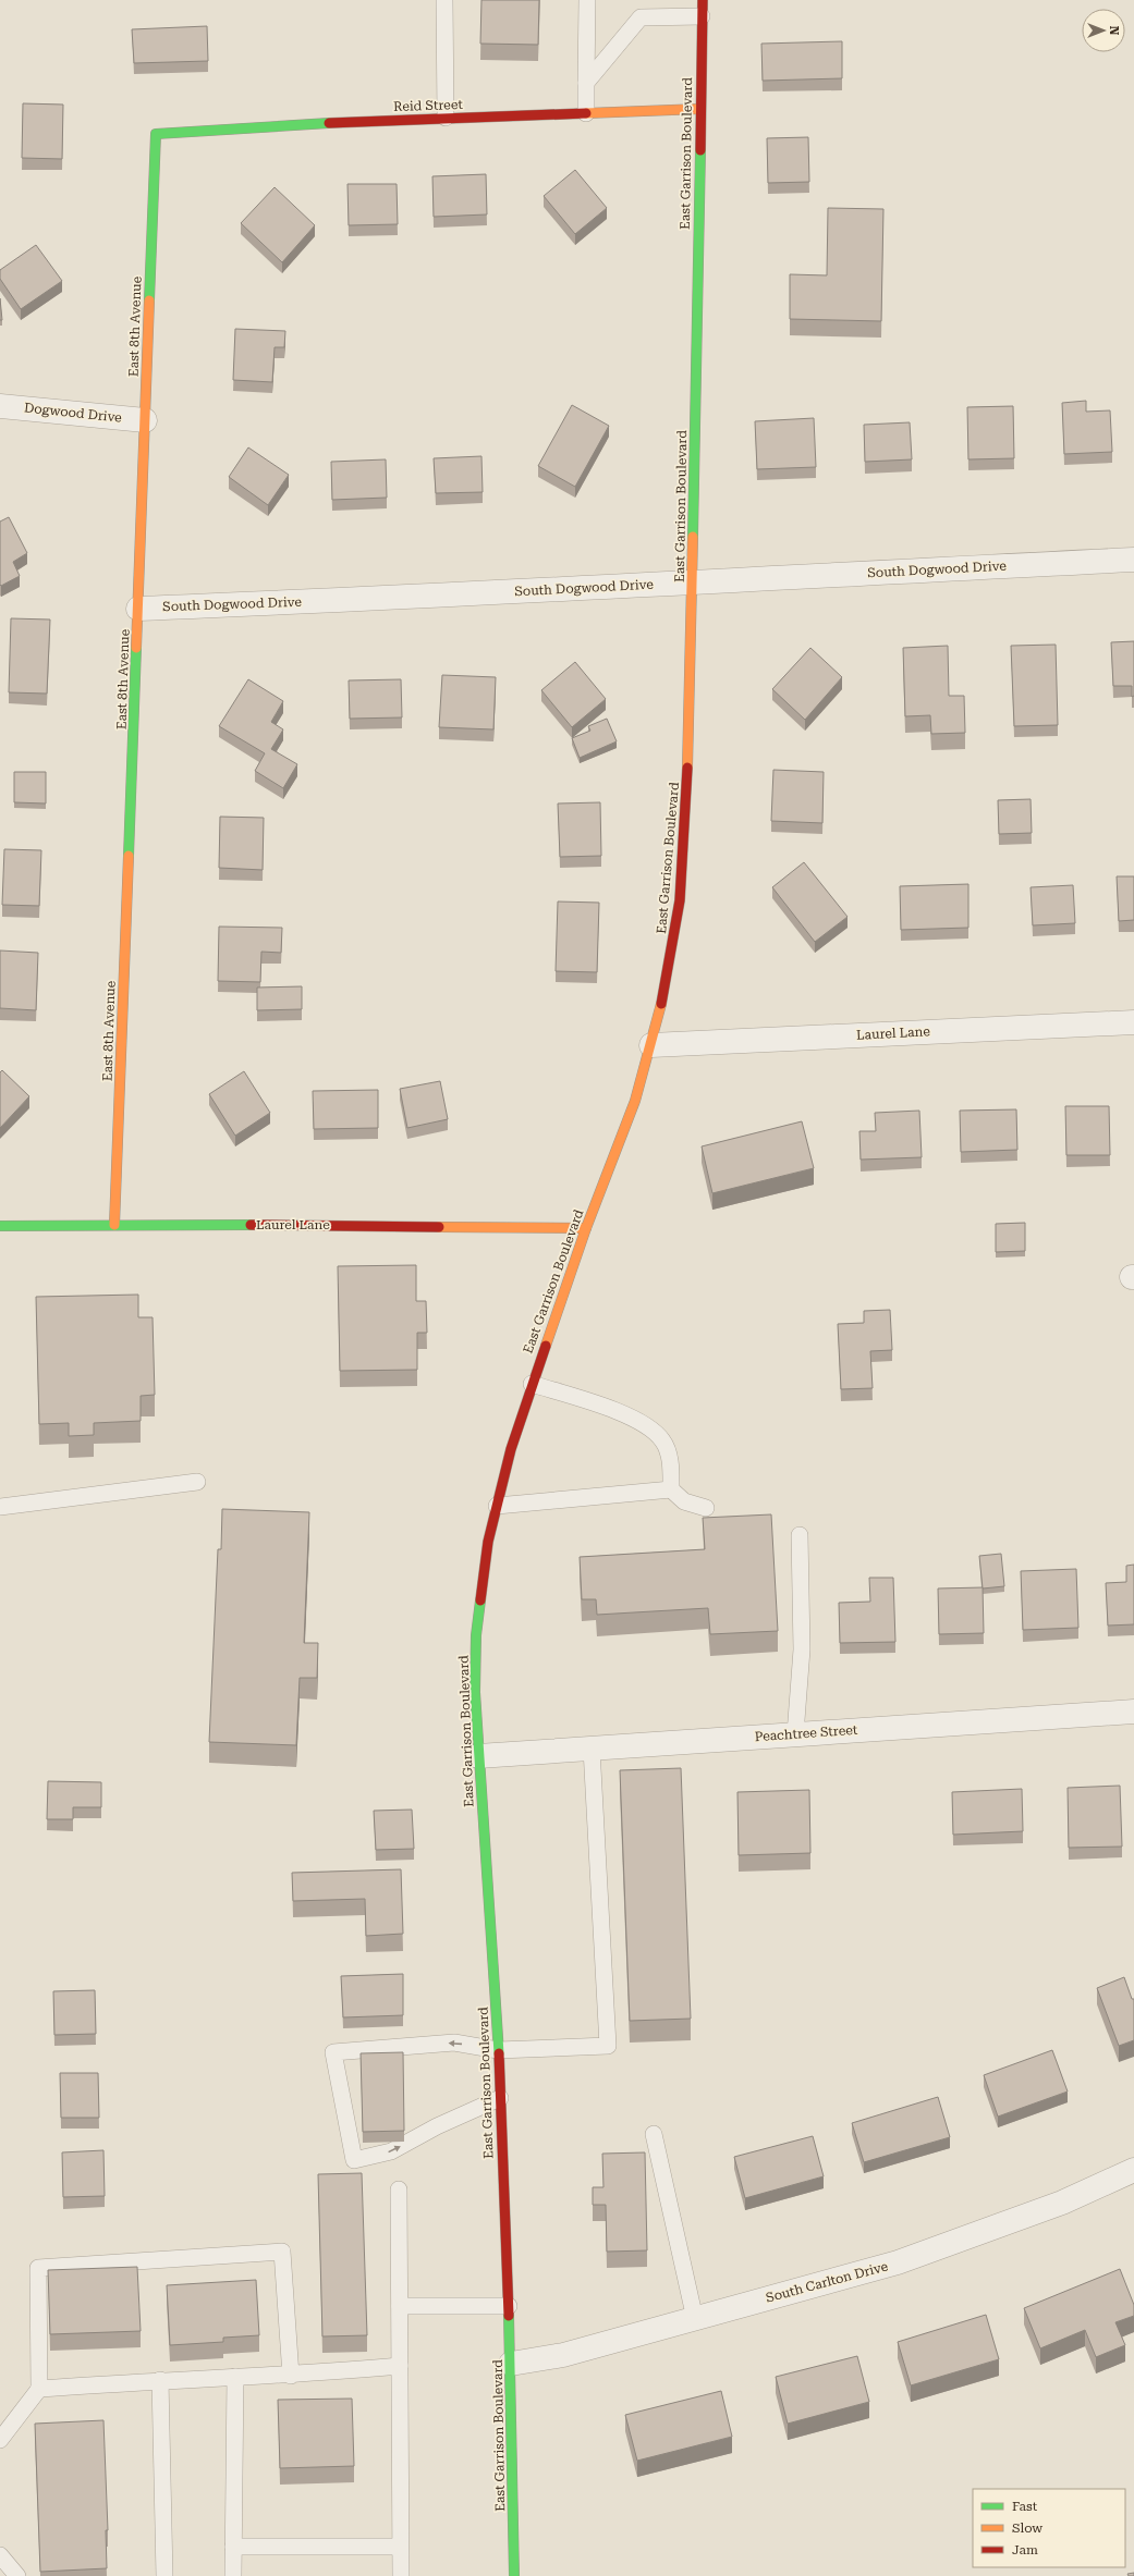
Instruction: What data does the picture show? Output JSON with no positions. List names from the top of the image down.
{
  "streets": {
    "main road": [
      "Reid Street",
      "East Garrison Boulevard",
      "East 8th Avenue",
      "Laurel Lane"
    ],
    "street": [
      "Dogwood Drive",
      "South Dogwood Drive",
      "Peachtree Street",
      "South Carlton Drive"
    ]
  },
  "crossings": [
    ["Reid Street", "East Garrison Boulevard"],
    ["Reid Street", "East 8th Avenue"],
    ["East Garrison Boulevard", "South Dogwood Drive"],
    ["East Garrison Boulevard", "Laurel Lane"],
    ["East Garrison Boulevard", "Peachtree Street"],
    ["East Garrison Boulevard", "South Carlton Drive"],
    ["East 8th Avenue", "Dogwood Drive"],
    ["East 8th Avenue", "South Dogwood Drive"],
    ["East 8th Avenue", "Laurel Lane"]
  ],
  "legend": ["Fast", "Slow", "Jam"],
  "north": "right"
}
